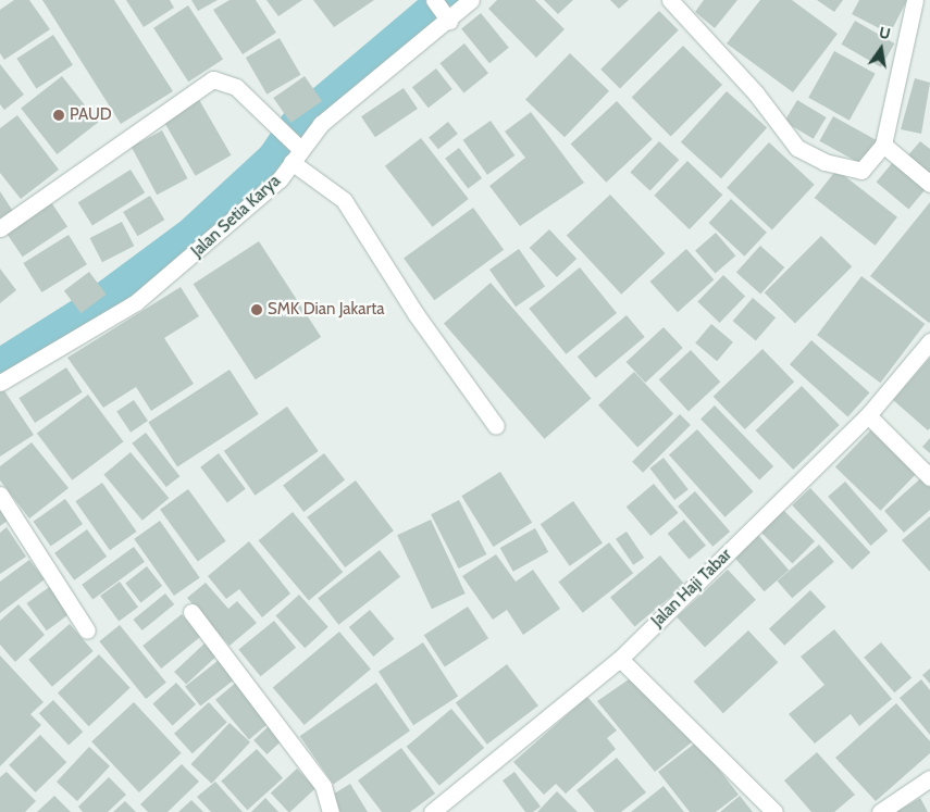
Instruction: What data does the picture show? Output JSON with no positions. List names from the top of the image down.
{
  "streets": {
    "street": ["Jalan Setia Karya", "Jalan Haji Tabar"]
  },
  "places": ["PAUD", "SMK Dian Jakarta"],
  "north": "top"
}
